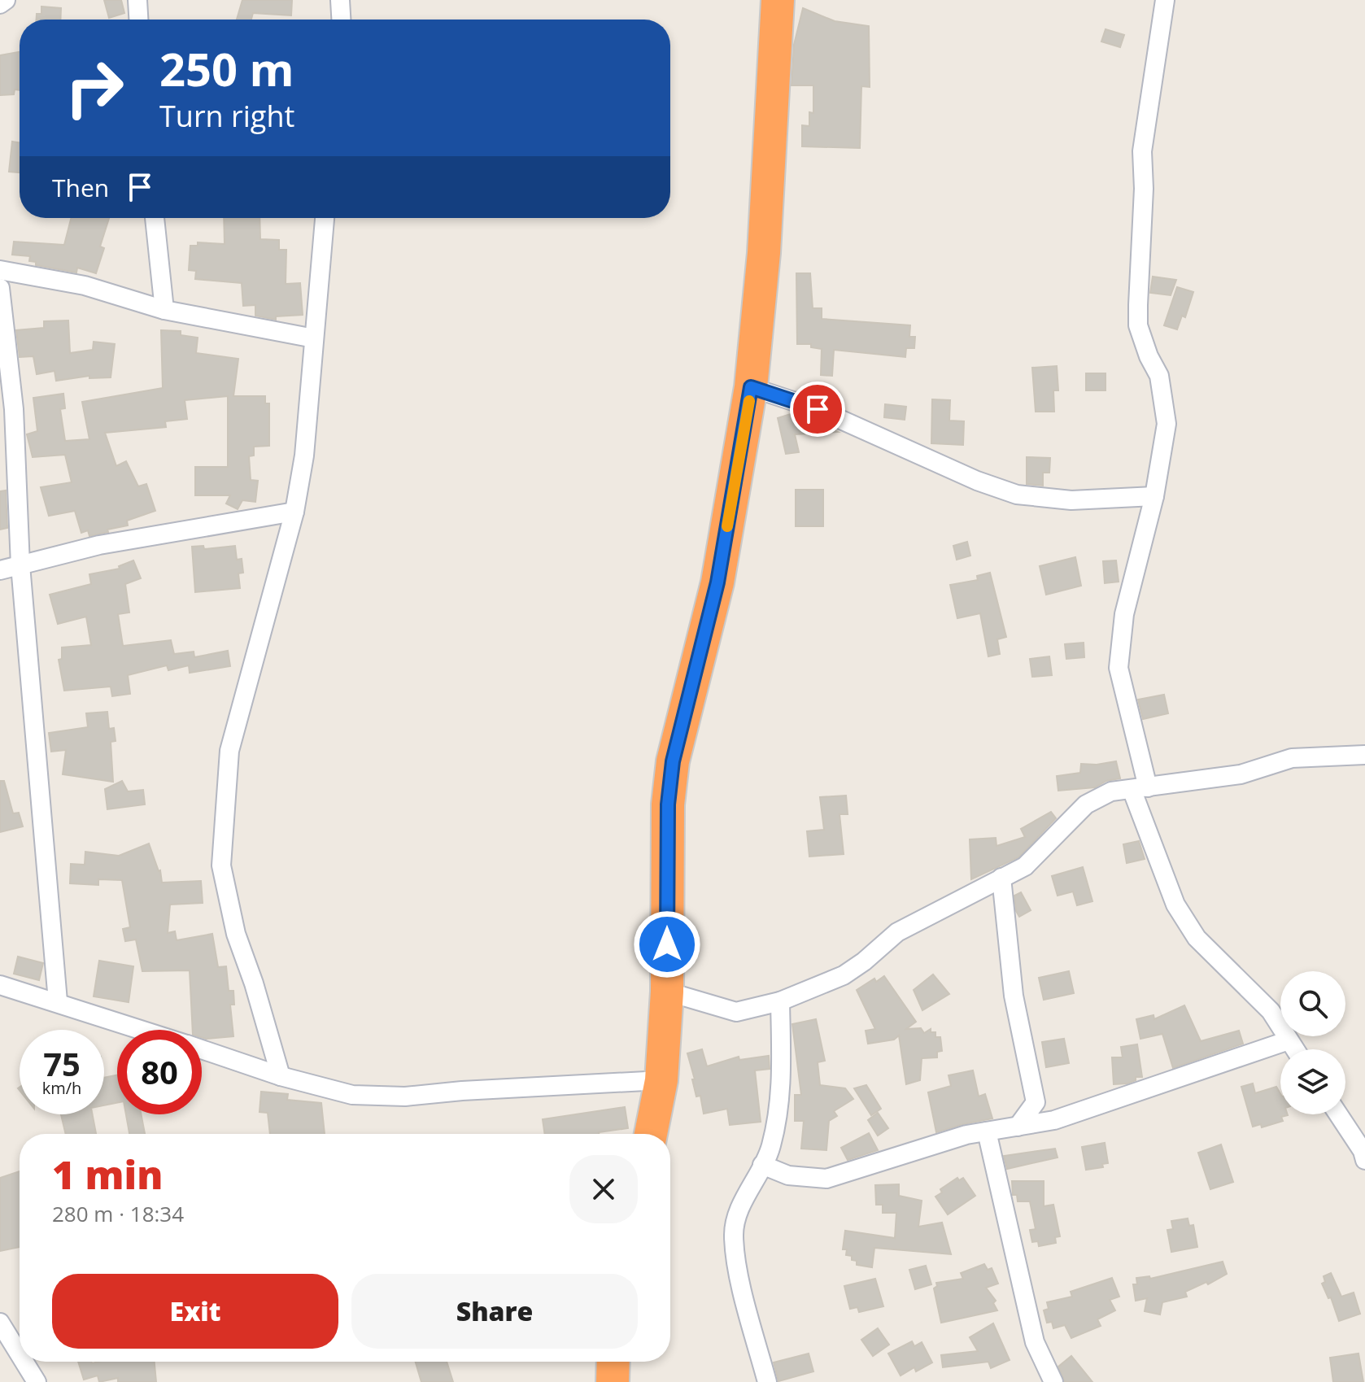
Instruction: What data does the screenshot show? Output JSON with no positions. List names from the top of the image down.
{
  "page": {
    "turn": ["250 m", "Turn right"],
    "then": "Then",
    "speed": "75 km/h",
    "limit": "80",
    "heading": ["1 min", "280 m · 18:34"],
    "buttons": ["Exit", "Share"]
  }
}
